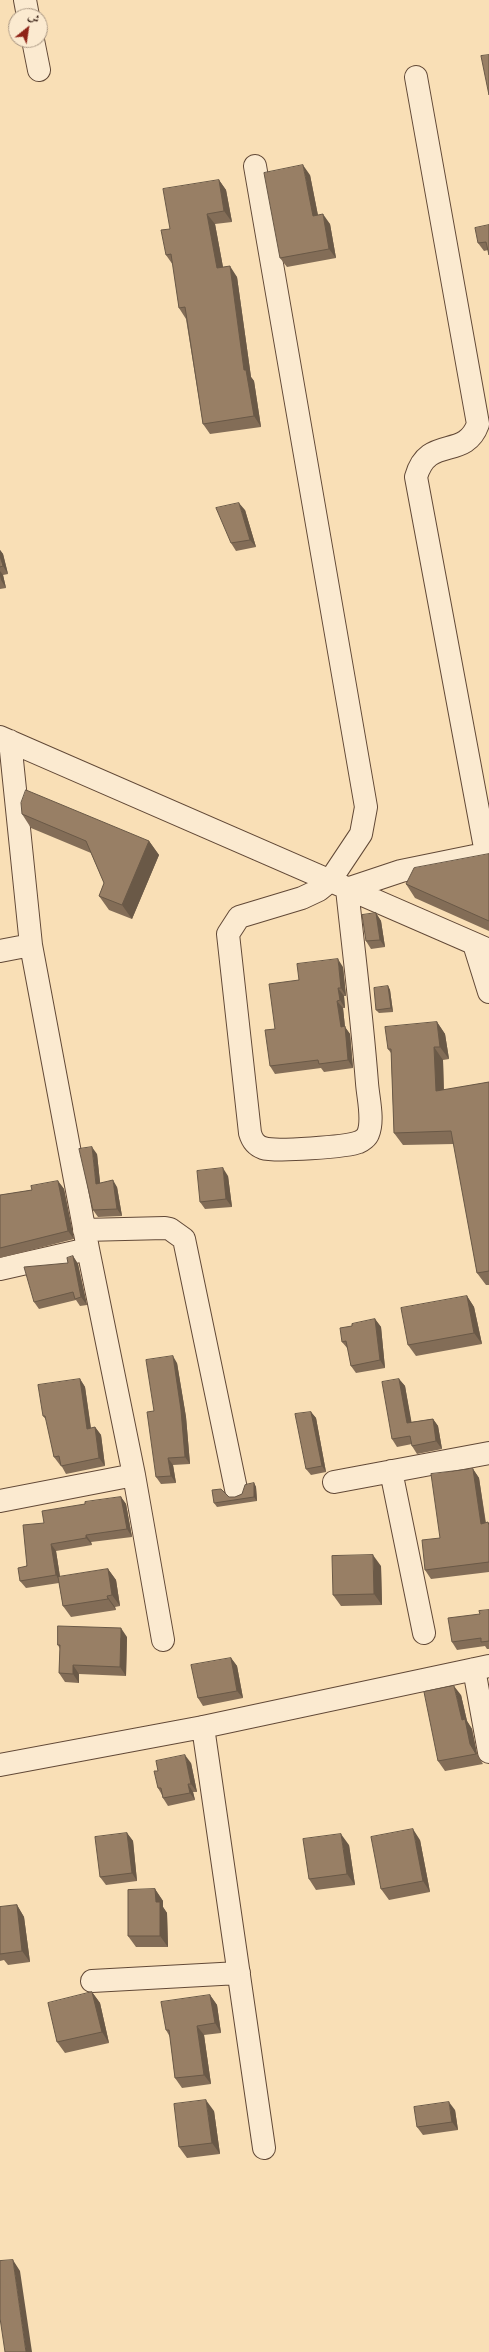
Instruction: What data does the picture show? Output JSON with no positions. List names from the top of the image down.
{
  "north": "top right"
}
